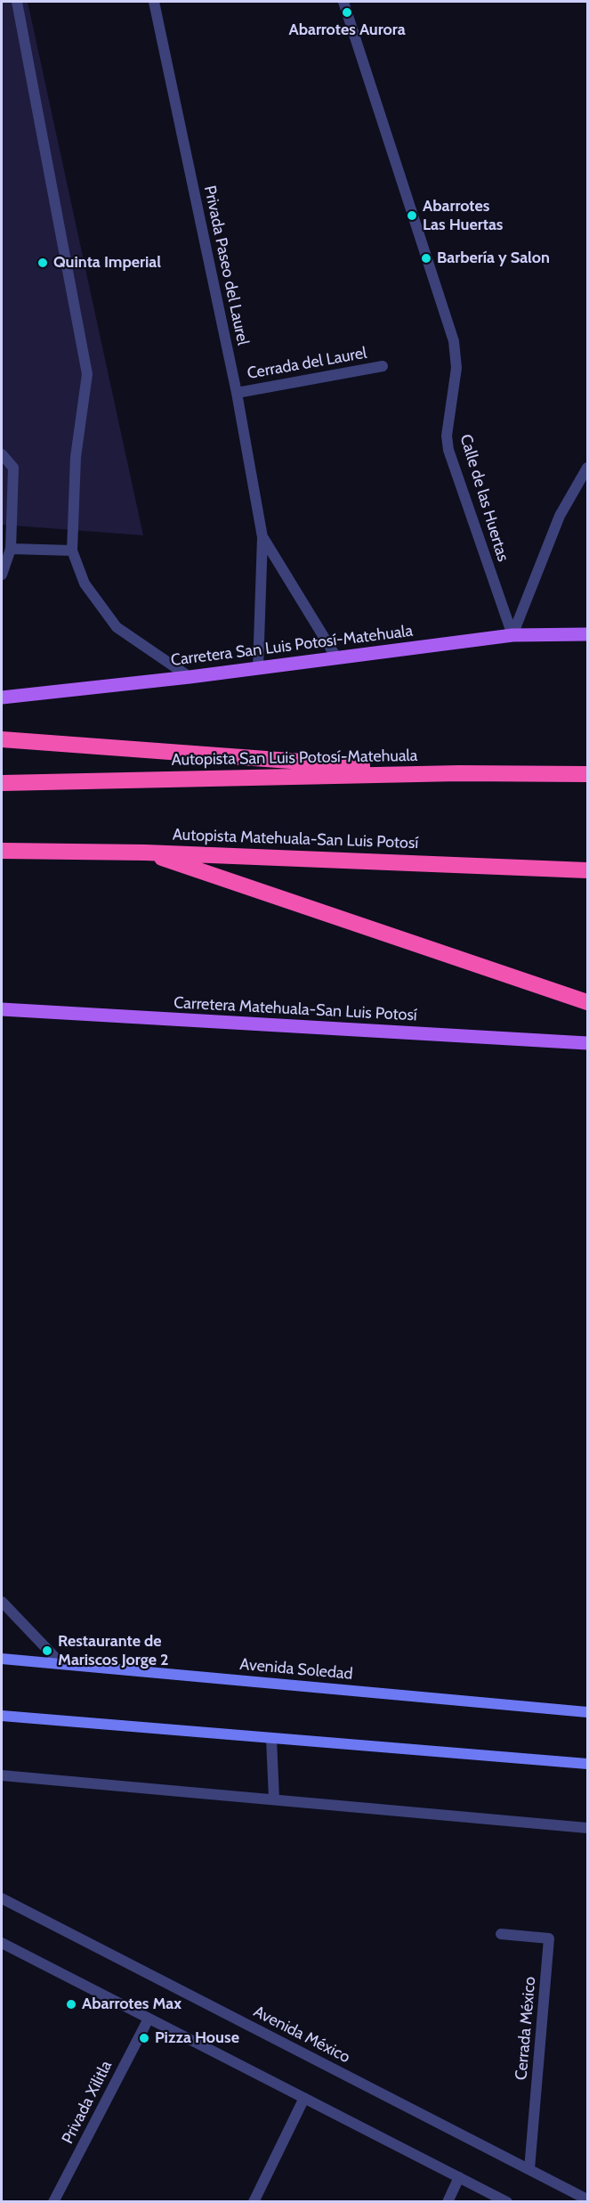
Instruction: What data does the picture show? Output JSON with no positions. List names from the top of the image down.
{
  "streets": {
    "highway": ["Autopista San Luis Potosí-Matehuala", "Autopista Matehuala-San Luis Potosí"],
    "main road": ["Carretera San Luis Potosí-Matehuala", "Carretera Matehuala-San Luis Potosí"],
    "street": [
      "Privada Paseo del Laurel",
      "Cerrada del Laurel",
      "Calle de las Huertas",
      "Avenida Soledad",
      "Cerrada México",
      "Avenida México",
      "Privada Xilitla"
    ]
  },
  "crossings": [
    ["Privada Paseo del Laurel", "Cerrada del Laurel"],
    ["Privada Paseo del Laurel", "Carretera San Luis Potosí-Matehuala"],
    ["Calle de las Huertas", "Carretera San Luis Potosí-Matehuala"],
    ["Cerrada México", "Avenida México"]
  ],
  "places": [
    "Abarrotes Aurora",
    "Abarrotes Las Huertas",
    "Barbería y Salon",
    "Quinta Imperial",
    "Restaurante de Mariscos Jorge 2",
    "Abarrotes Max",
    "Pizza House"
  ]
}
